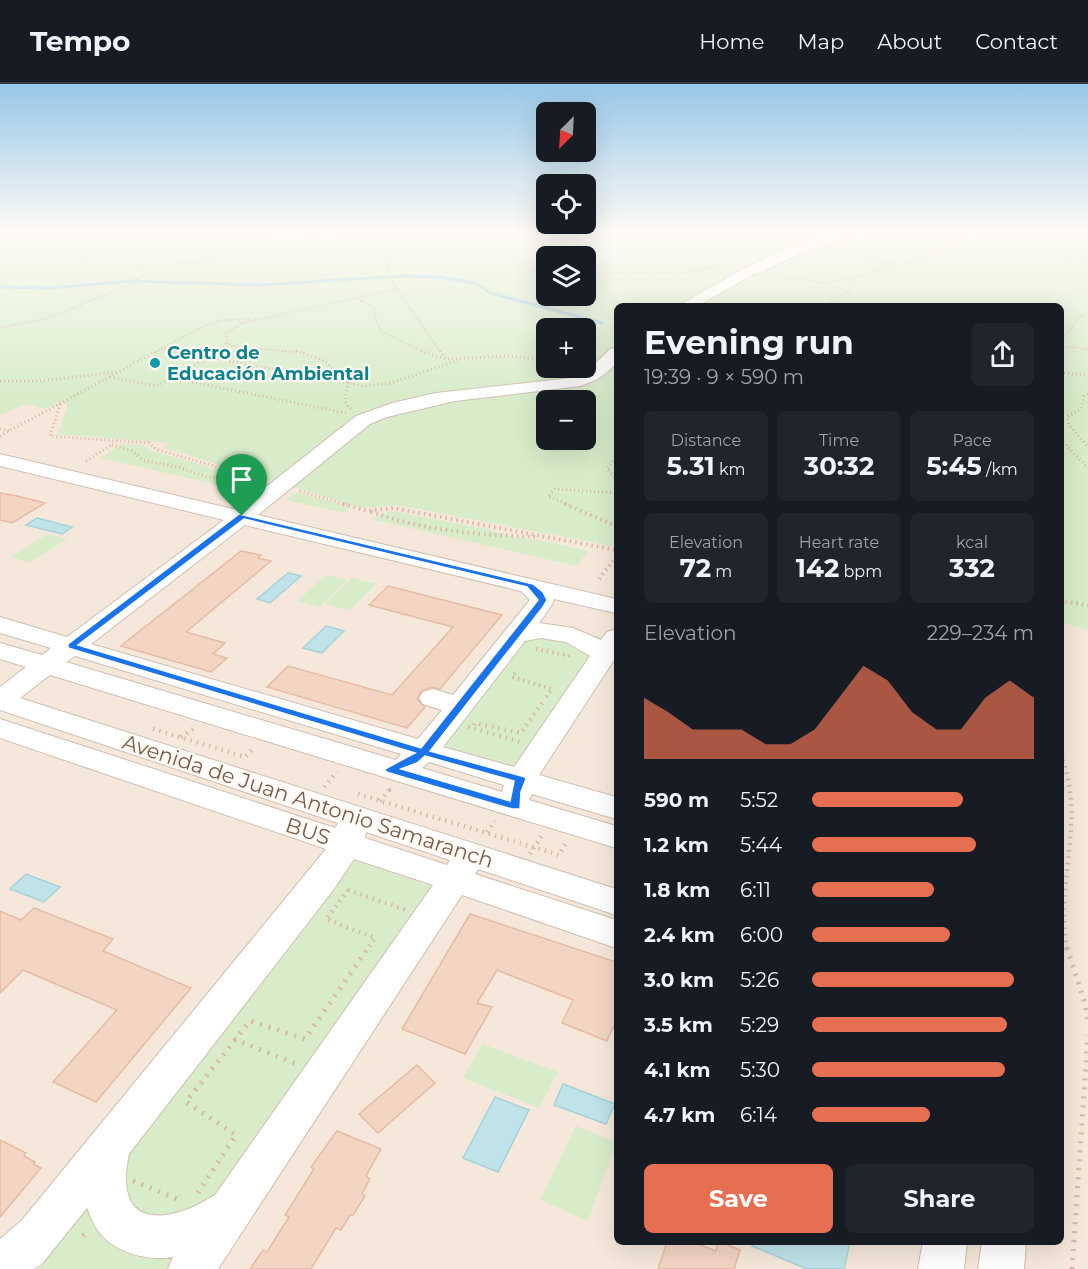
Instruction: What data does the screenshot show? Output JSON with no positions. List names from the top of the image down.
{
  "streets": {
    "street": ["Avenida de Juan Antonio Samaranch", "BUS"]
  },
  "crossings": [
    ["Avenida de Juan Antonio Samaranch", "BUS"]
  ],
  "places": ["Centro de Educación Ambiental"],
  "north": "bottom left",
  "page": {
    "header": "Tempo",
    "nav": [
      "Home",
      "Map",
      "About",
      "Contact"
    ],
    "map_buttons": ["+", "−"],
    "heading": ["Evening run", "19:39 · 9 × 590 m"],
    "stats": [
      ["Distance", "5.31 km"],
      ["Time", "30:32"],
      ["Pace", "5:45 /km"],
      ["Elevation", "72 m"],
      ["Heart rate", "142 bpm"],
      ["kcal", "332"]
    ],
    "chart": ["Elevation", "229–234 m"],
    "list": [
      {
        "name": "590 m",
        "note": "5:52"
      },
      {
        "name": "1.2 km",
        "note": "5:44"
      },
      {
        "name": "1.8 km",
        "note": "6:11"
      },
      {
        "name": "2.4 km",
        "note": "6:00"
      },
      {
        "name": "3.0 km",
        "note": "5:26"
      },
      {
        "name": "3.5 km",
        "note": "5:29"
      },
      {
        "name": "4.1 km",
        "note": "5:30"
      },
      {
        "name": "4.7 km",
        "note": "6:14"
      }
    ],
    "buttons": ["Save", "Share"]
  }
}
